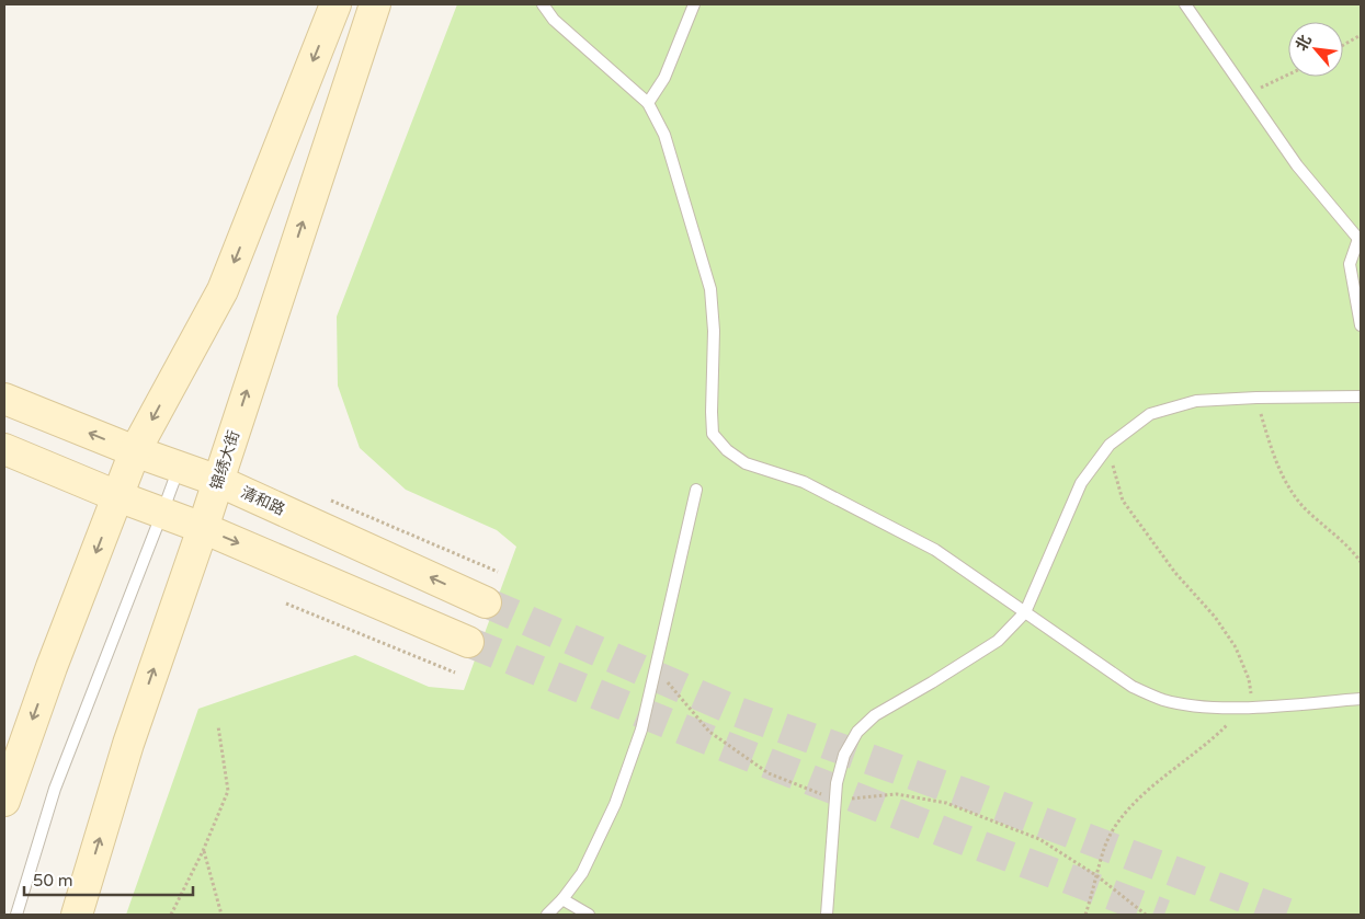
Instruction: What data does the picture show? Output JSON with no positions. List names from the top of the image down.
{
  "streets": {
    "main road": ["锦绣大街", "清和路"]
  },
  "crossings": [
    ["锦绣大街", "清和路"]
  ],
  "scale_bar": "50 m",
  "north": "top left"
}
